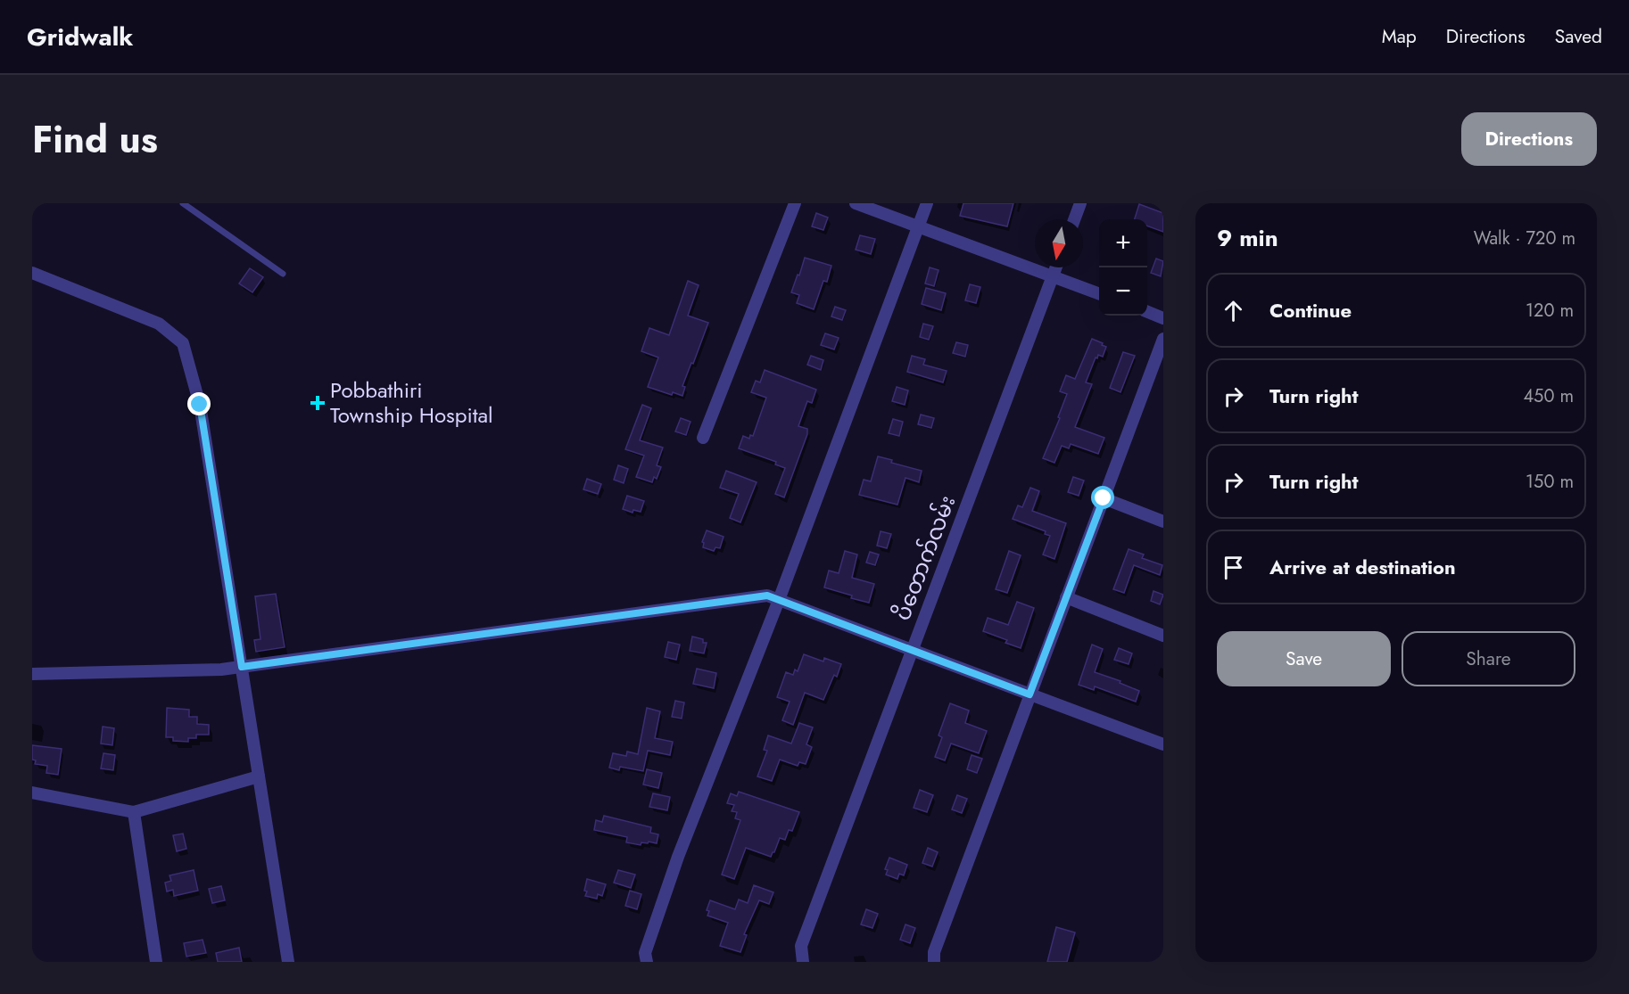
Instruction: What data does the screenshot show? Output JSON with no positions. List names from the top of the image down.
{
  "streets": {
    "street": ["ပိတောက်လမ်း"]
  },
  "places": {
    "health": ["Pobbathiri Township Hospital"]
  },
  "north": "bottom",
  "page": {
    "header": "Gridwalk",
    "nav": ["Map", "Directions", "Saved"],
    "title": "Find us",
    "buttons": [
      "Directions",
      ["Save", "Share"]
    ],
    "heading": ["9 min", "Walk · 720 m"],
    "map_buttons": ["+", "−"],
    "list": [
      ["Continue", "120 m"],
      ["Turn right", "450 m"],
      ["Turn right", "150 m"],
      "Arrive at destination"
    ]
  }
}
